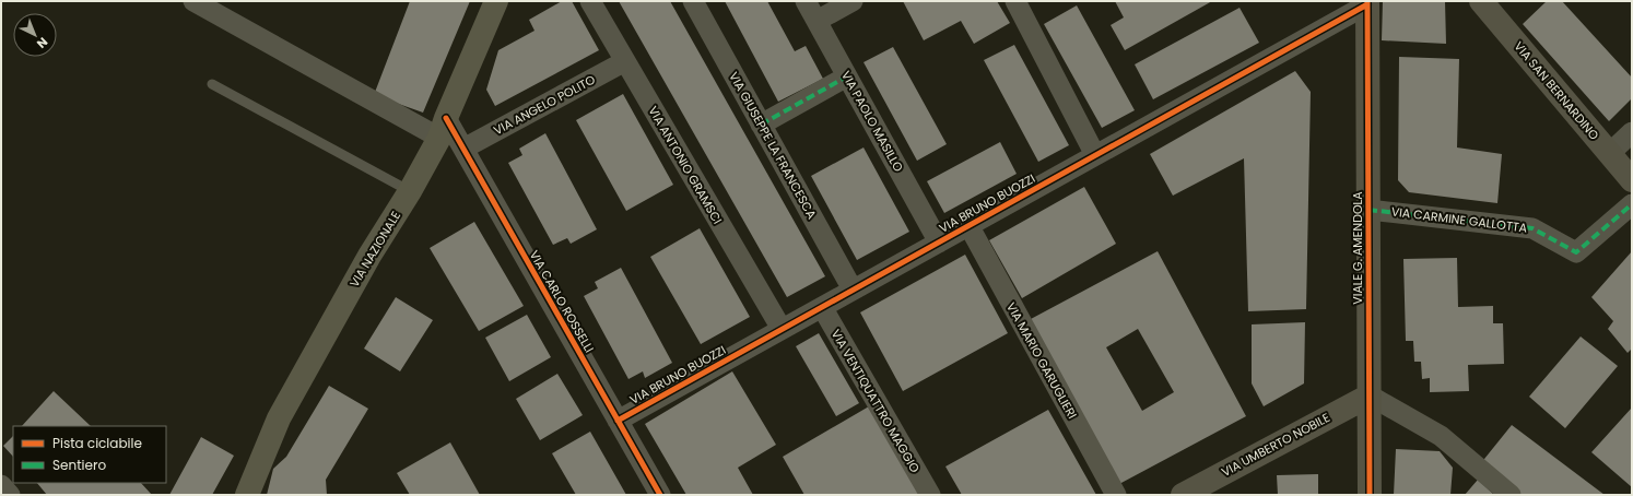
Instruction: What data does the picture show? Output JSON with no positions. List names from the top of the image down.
{
  "streets": {
    "main road": ["VIA NAZIONALE"],
    "street": [
      "VIA SAN BERNARDINO",
      "VIA ANGELO POLITO",
      "VIA PAOLO MASILLO",
      "VIA GIUSEPPE LA FRANCESCA",
      "VIA ANTONIO GRAMSCI",
      "VIA BRUNO BUOZZI",
      "VIA CARMINE GALLOTTA",
      "VIALE G. AMENDOLA",
      "VIA CARLO ROSSELLI",
      "VIA MARIO GARUGLIERI",
      "VIA VENTIQUATTRO MAGGIO",
      "VIA UMBERTO NOBILE"
    ]
  },
  "crossings": [
    ["VIA ANGELO POLITO", "VIA ANTONIO GRAMSCI"],
    ["VIA ANGELO POLITO", "VIA CARLO ROSSELLI"],
    ["VIA PAOLO MASILLO", "VIA BRUNO BUOZZI"],
    ["VIA GIUSEPPE LA FRANCESCA", "VIA BRUNO BUOZZI"],
    ["VIA ANTONIO GRAMSCI", "VIA BRUNO BUOZZI"],
    ["VIA BRUNO BUOZZI", "VIALE G. AMENDOLA"],
    ["VIA BRUNO BUOZZI", "VIA CARLO ROSSELLI"],
    ["VIA BRUNO BUOZZI", "VIA MARIO GARUGLIERI"],
    ["VIA BRUNO BUOZZI", "VIA VENTIQUATTRO MAGGIO"],
    ["VIA CARMINE GALLOTTA", "VIALE G. AMENDOLA"],
    ["VIALE G. AMENDOLA", "VIA UMBERTO NOBILE"],
    ["VIA NAZIONALE", "VIA CARLO ROSSELLI"]
  ],
  "legend": ["Pista ciclabile", "Sentiero"],
  "north": "bottom right"
}
